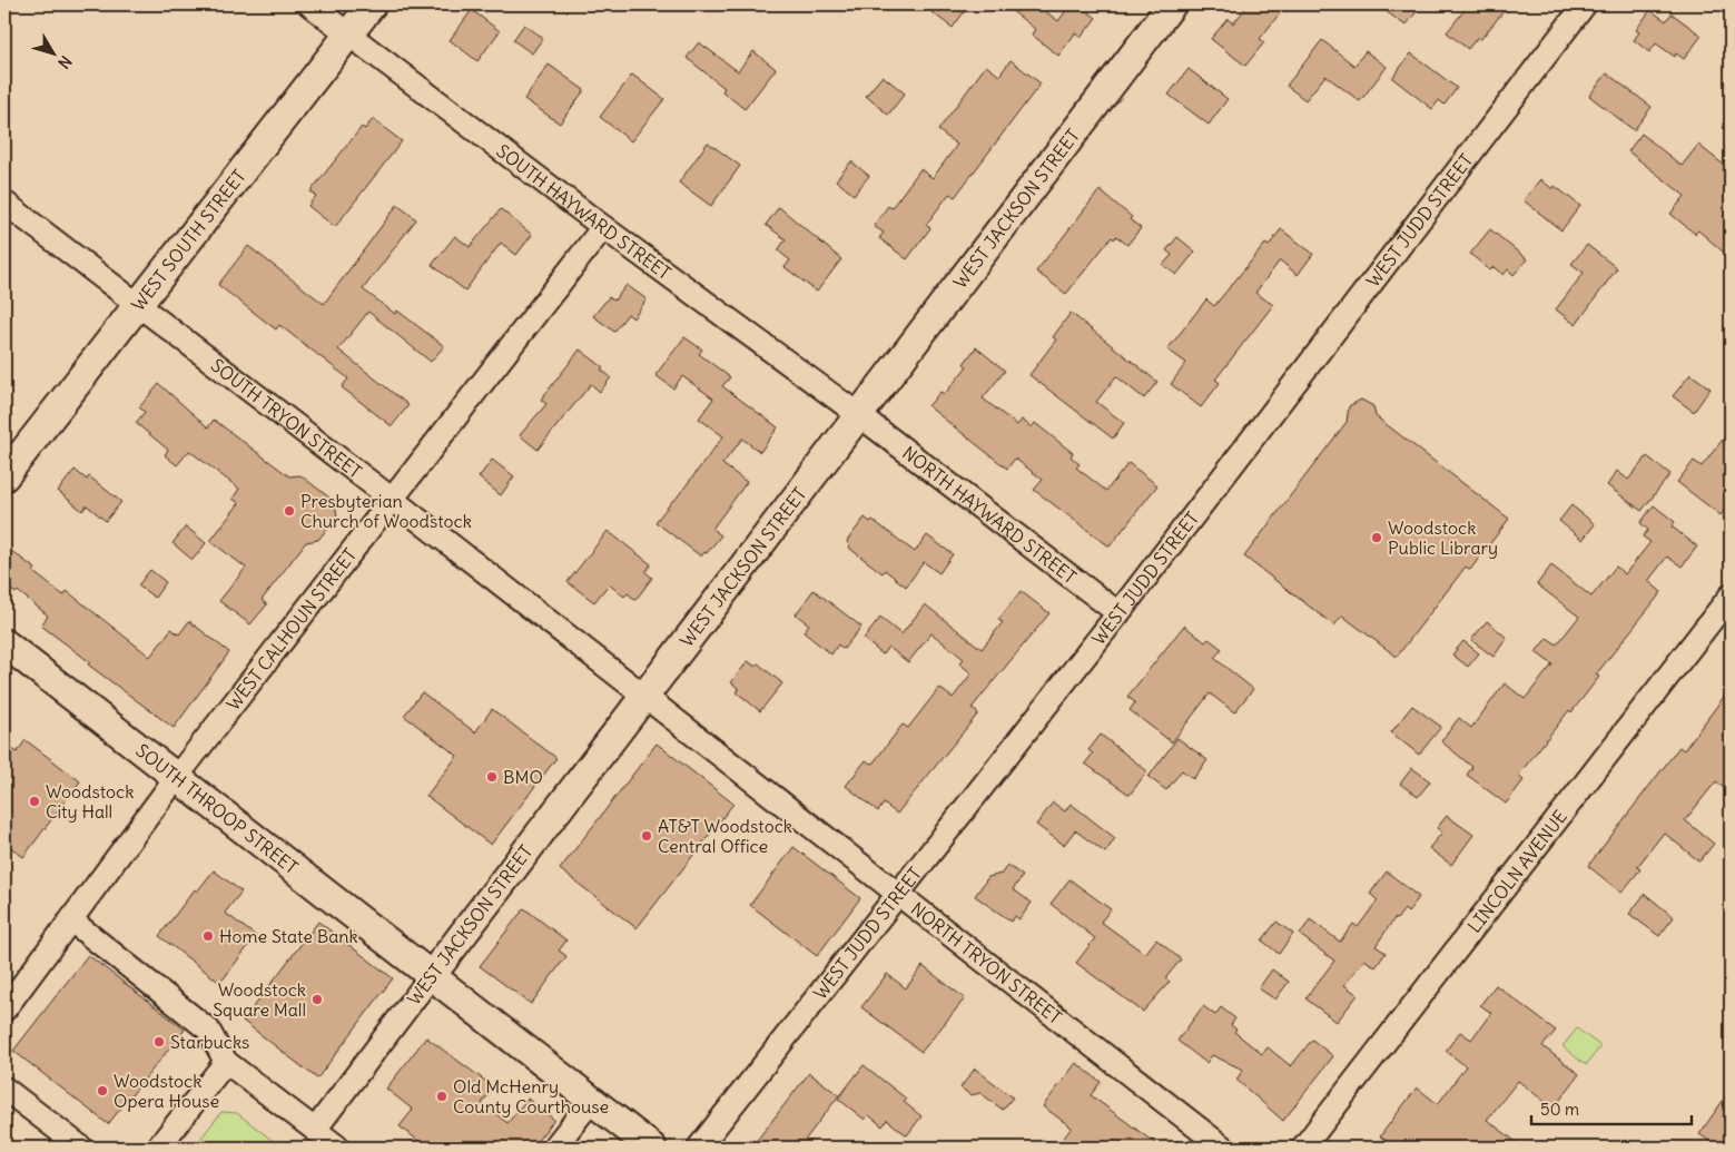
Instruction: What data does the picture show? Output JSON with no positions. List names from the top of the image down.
{
  "streets": {
    "street": [
      "WEST JACKSON STREET",
      "SOUTH HAYWARD STREET",
      "WEST JUDD STREET",
      "WEST SOUTH STREET",
      "SOUTH TRYON STREET",
      "NORTH HAYWARD STREET",
      "WEST CALHOUN STREET",
      "SOUTH THROOP STREET",
      "LINCOLN AVENUE",
      "NORTH TRYON STREET"
    ]
  },
  "crossings": [
    ["WEST JACKSON STREET", "SOUTH HAYWARD STREET"],
    ["WEST JACKSON STREET", "SOUTH TRYON STREET"],
    ["WEST JACKSON STREET", "NORTH HAYWARD STREET"],
    ["WEST JACKSON STREET", "SOUTH THROOP STREET"],
    ["WEST JACKSON STREET", "NORTH TRYON STREET"],
    ["SOUTH HAYWARD STREET", "WEST SOUTH STREET"],
    ["SOUTH HAYWARD STREET", "NORTH HAYWARD STREET"],
    ["SOUTH HAYWARD STREET", "WEST CALHOUN STREET"],
    ["WEST JUDD STREET", "NORTH HAYWARD STREET"],
    ["WEST JUDD STREET", "NORTH TRYON STREET"],
    ["WEST SOUTH STREET", "SOUTH TRYON STREET"],
    ["SOUTH TRYON STREET", "WEST CALHOUN STREET"],
    ["SOUTH TRYON STREET", "NORTH TRYON STREET"],
    ["WEST CALHOUN STREET", "SOUTH THROOP STREET"]
  ],
  "places": [
    "Presbyterian Church of Woodstock",
    "Woodstock Public Library",
    "BMO",
    "Woodstock City Hall",
    "AT&T Woodstock Central Office",
    "Home State Bank",
    "Woodstock Square Mall",
    "Starbucks",
    "Woodstock Opera House",
    "Old McHenry County Courthouse"
  ],
  "scale_bar": "50 m",
  "north": "bottom right"
}
